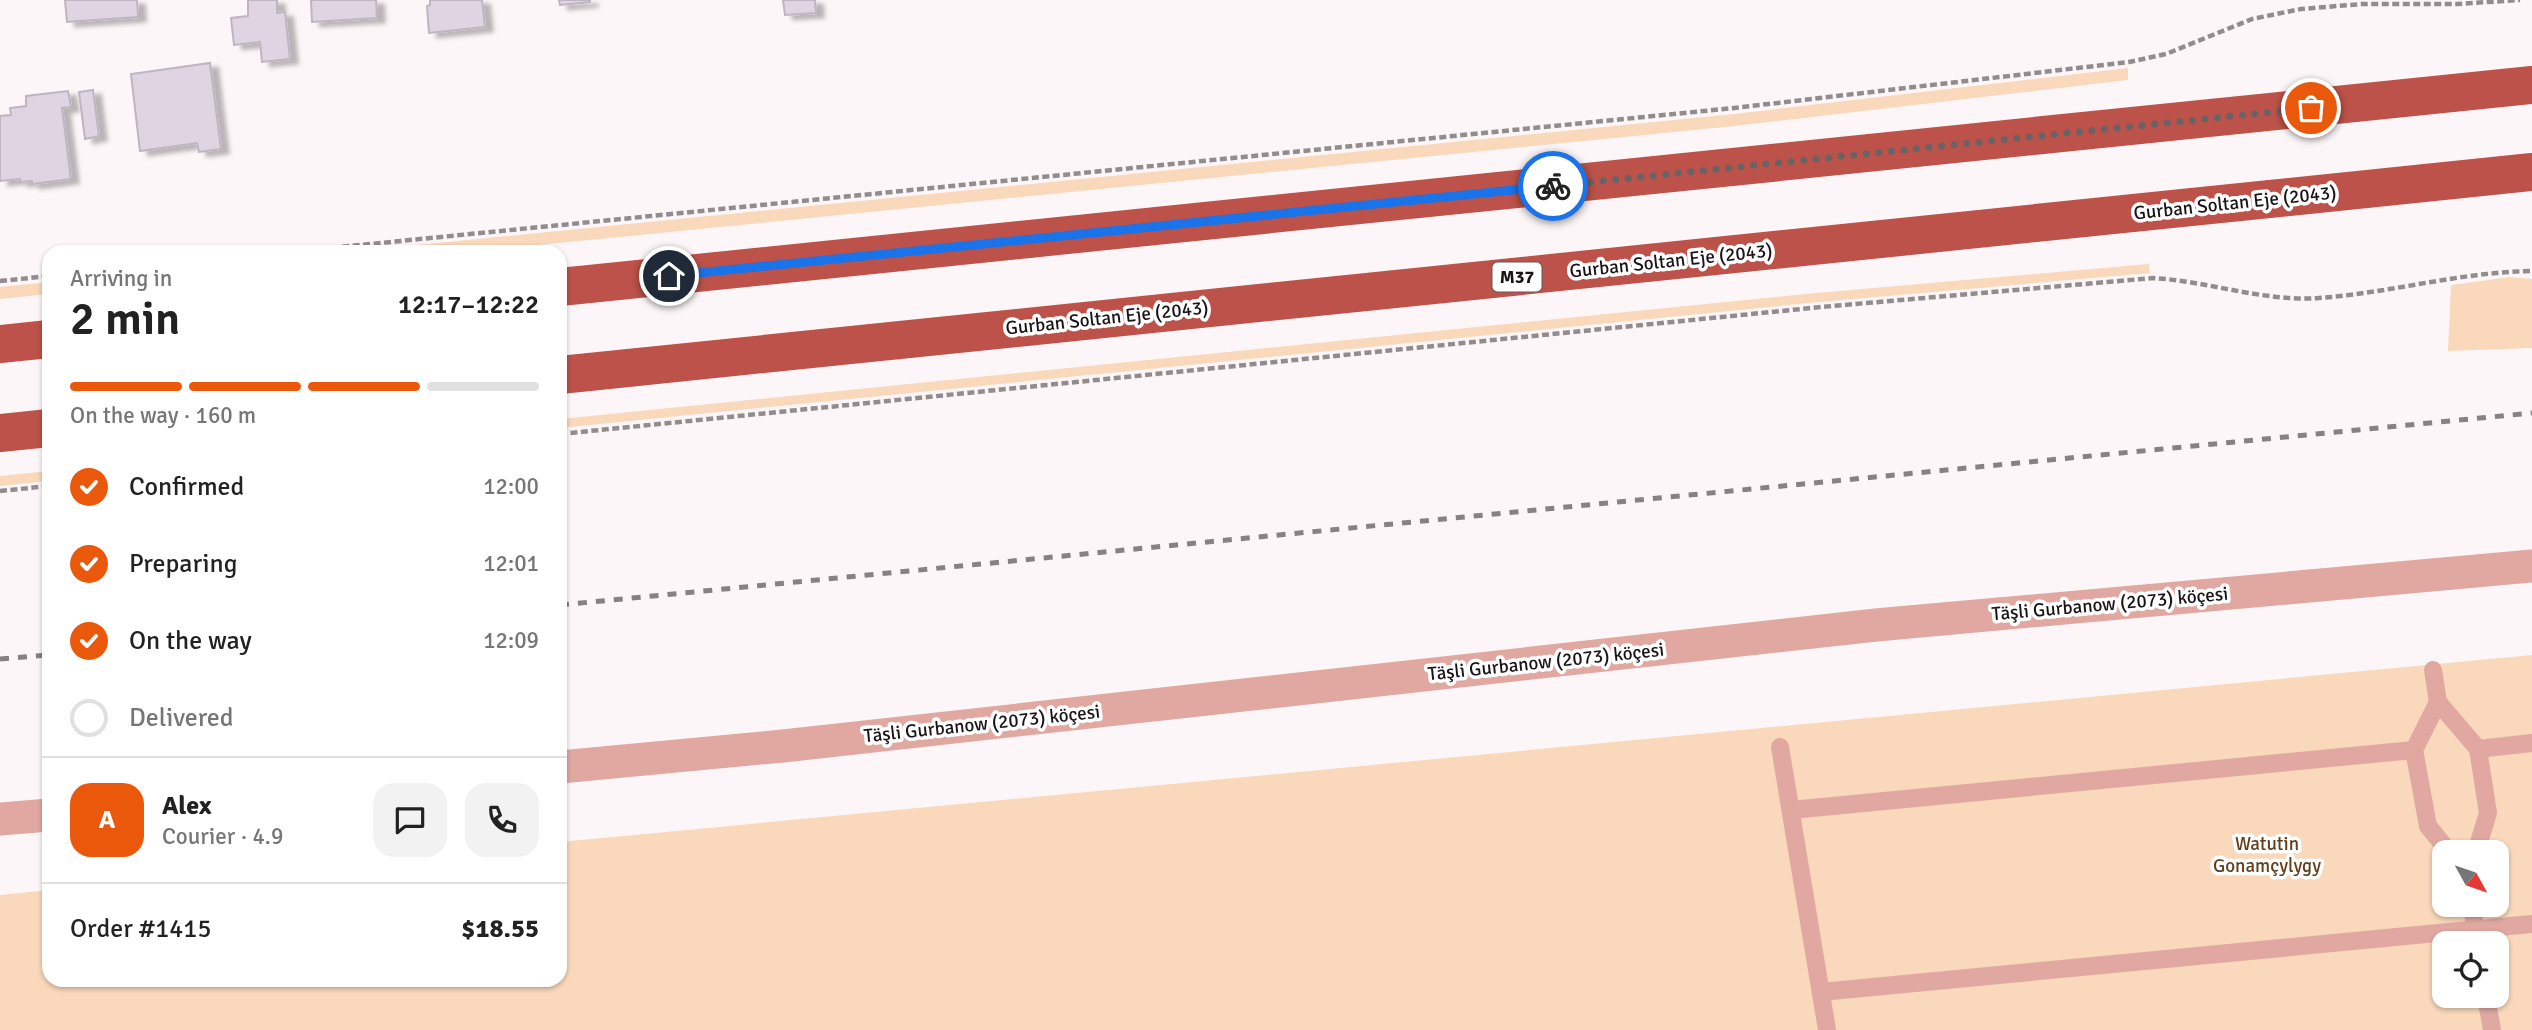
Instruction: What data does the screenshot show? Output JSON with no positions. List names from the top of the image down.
{
  "streets": {
    "highway": ["Gurban Soltan Eje (2043)", "M37"],
    "street": ["Täşli Gurbanow (2073) köçesi"]
  },
  "parks": ["Watutin Gonamçylygy"],
  "north": "bottom right",
  "page": {
    "heading": ["2 min", "Arriving in", "12:17–12:22"],
    "panel": [
      "Alex",
      "Courier · 4.9",
      "Order #1415",
      "$18.55"
    ],
    "bar": "On the way · 160 m",
    "list": [
      ["Confirmed", "12:00"],
      ["Preparing", "12:01"],
      ["On the way", "12:09"],
      "Delivered"
    ],
    "round": "A"
  }
}
